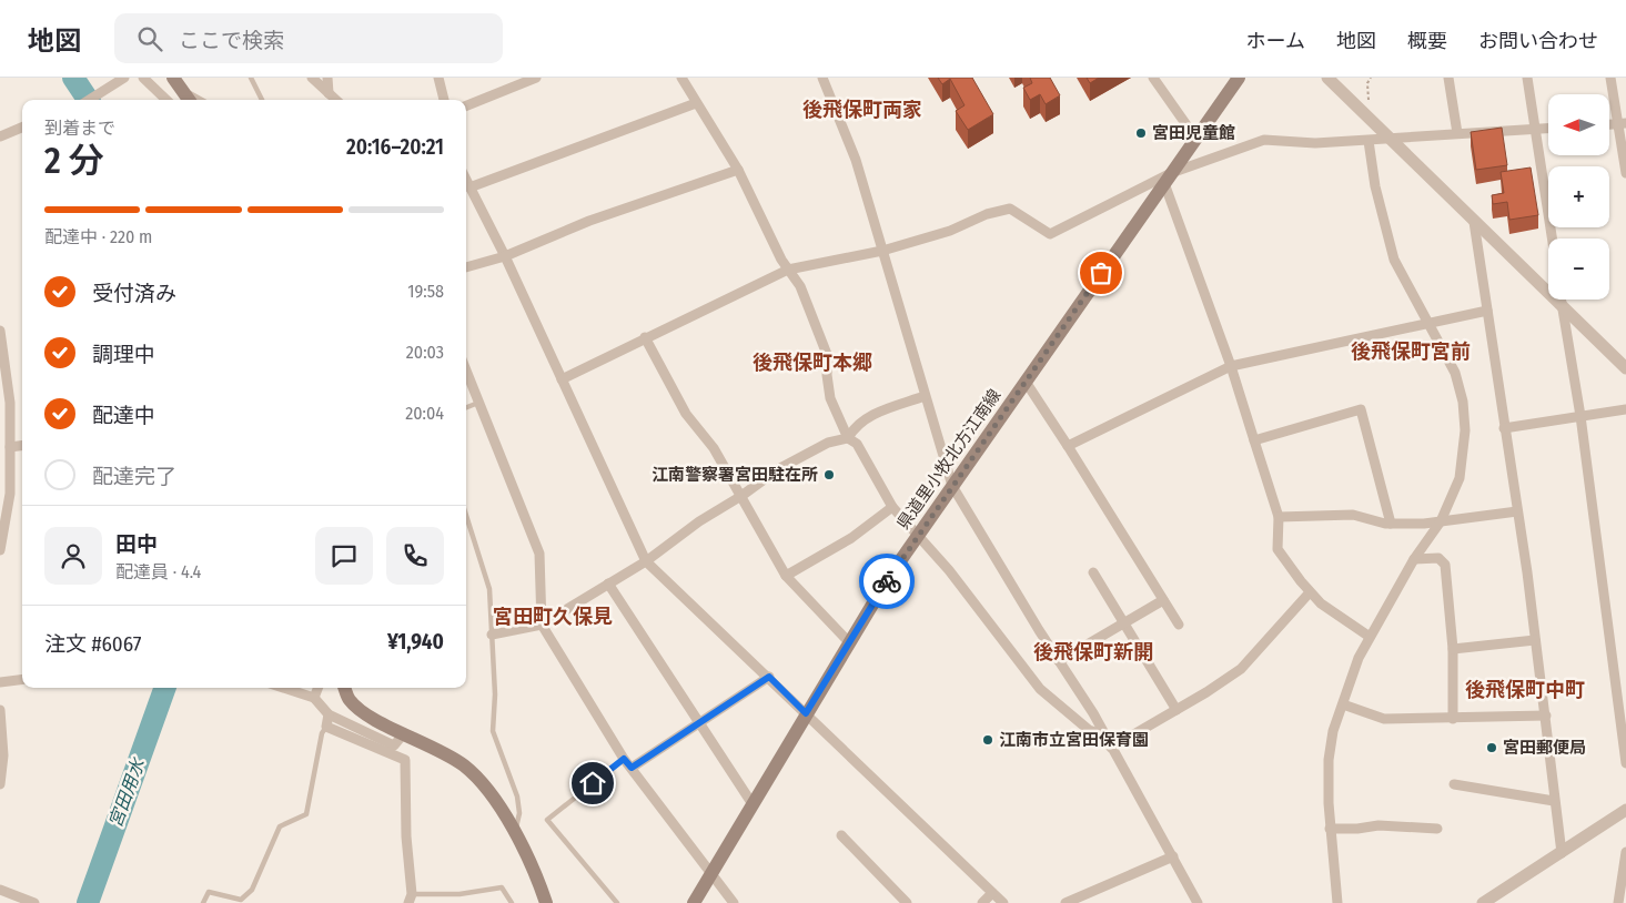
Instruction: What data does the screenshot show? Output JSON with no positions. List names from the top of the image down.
{
  "streets": {
    "main road": ["県道里小牧北方江南線"]
  },
  "districts": [
    "後飛保町両家",
    "後飛保町宮前",
    "後飛保町本郷",
    "宮田町久保見",
    "後飛保町新開",
    "後飛保町中町"
  ],
  "water": ["宮田用水"],
  "places": [
    "宮田児童館",
    "江南警察署宮田駐在所",
    "江南市立宮田保育園",
    "宮田郵便局"
  ],
  "north": "left",
  "page": {
    "header": "地図",
    "search": "ここで検索",
    "nav": [
      "ホーム",
      "地図",
      "概要",
      "お問い合わせ"
    ],
    "map_buttons": ["+", "−"],
    "heading": ["2 分", "到着まで", "20:16–20:21"],
    "panel": [
      "田中",
      "配達員 · 4.4",
      "注文 #6067",
      "¥1,940"
    ],
    "bar": "配達中 · 220 m",
    "list": [
      ["受付済み", "19:58"],
      ["調理中", "20:03"],
      ["配達中", "20:04"],
      "配達完了"
    ]
  }
}
